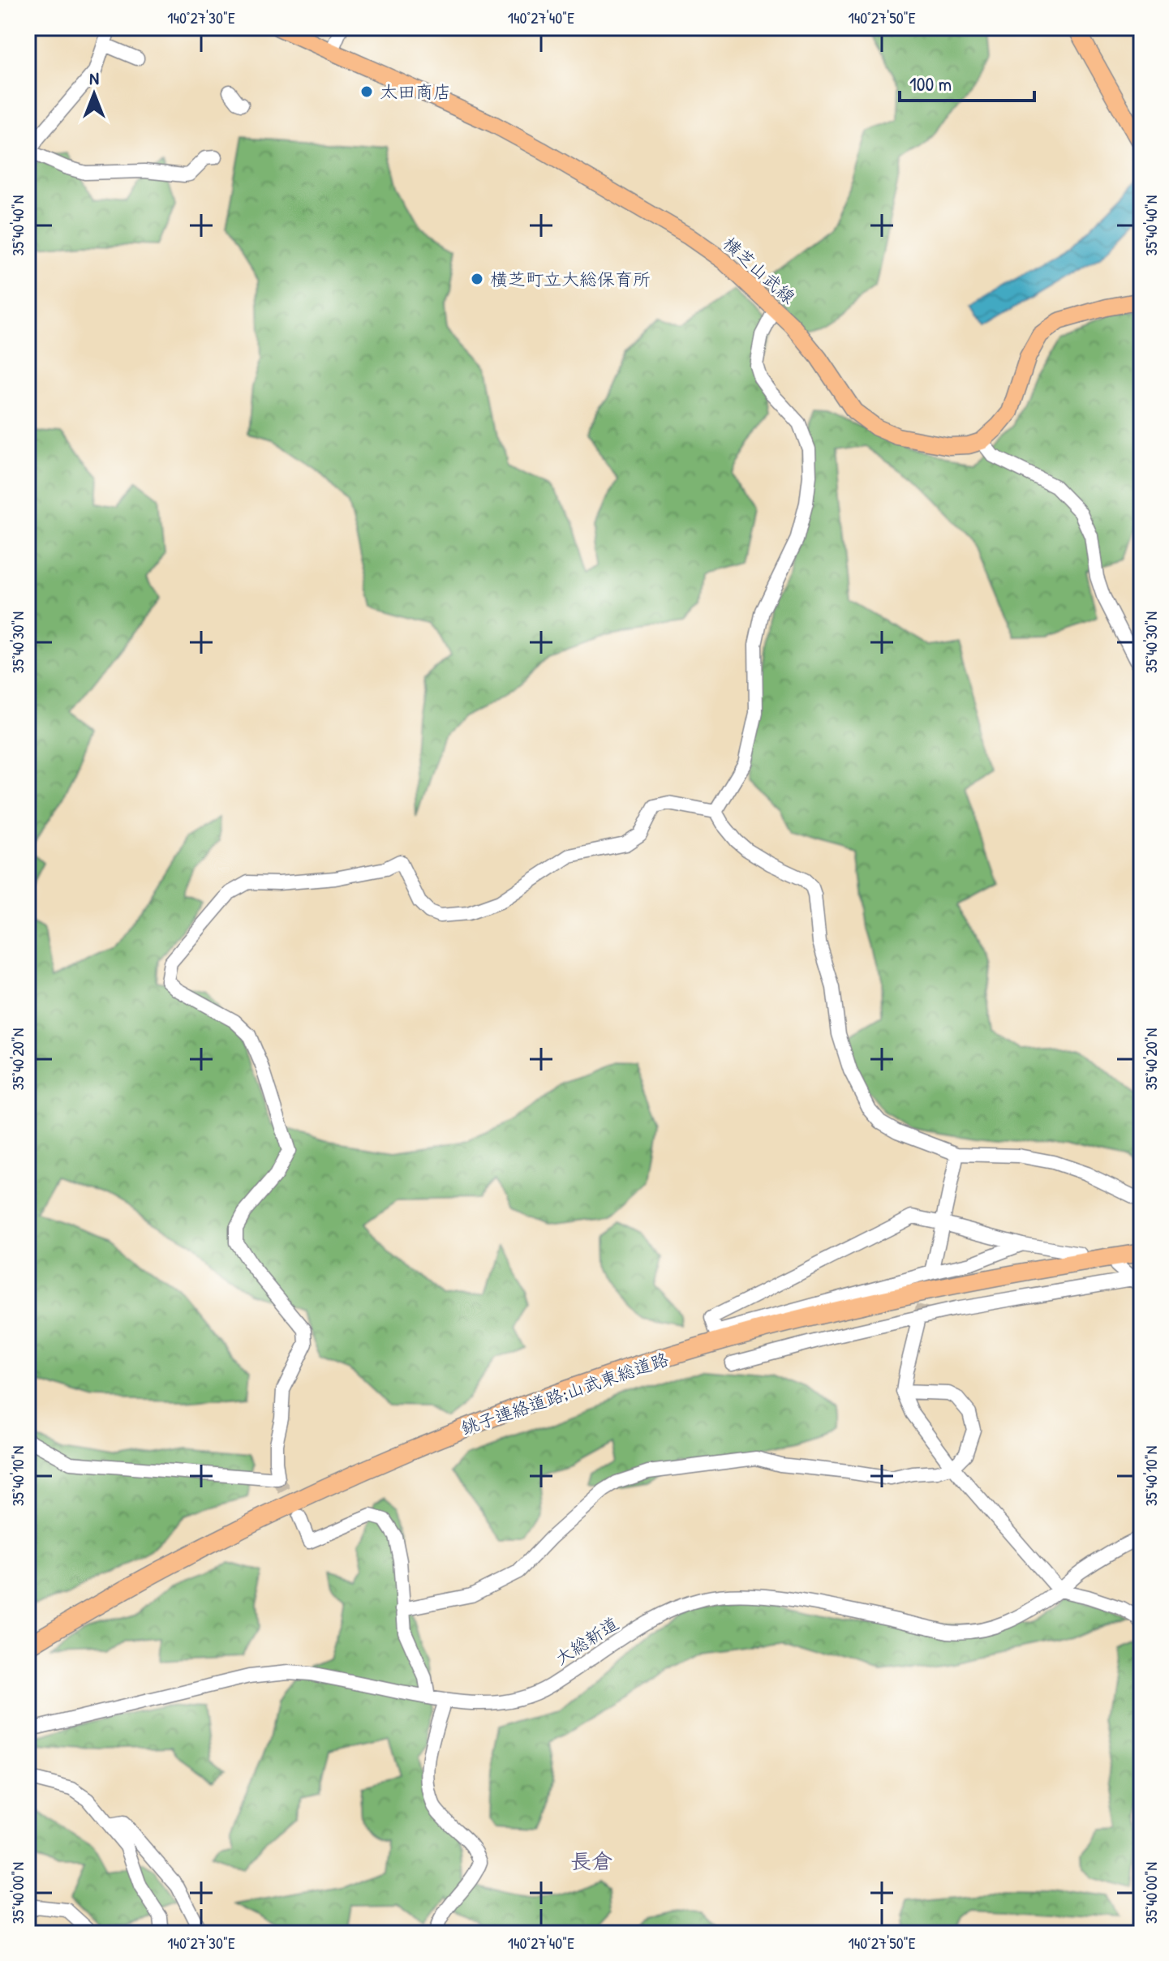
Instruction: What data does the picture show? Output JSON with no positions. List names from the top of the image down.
{
  "streets": {
    "highway": ["銚子連絡道路;山武東総道路"],
    "main road": ["横芝山武線"],
    "street": ["大総新道"]
  },
  "districts": ["長倉"],
  "places": ["太田商店", "横芝町立大総保育所"],
  "scale_bar": "100 m",
  "north": "top",
  "coordinates": [
    "140°27'30\"E",
    "140°27'40\"E",
    "140°27'50\"E",
    "35°40'40\"N",
    "35°40'30\"N",
    "35°40'20\"N",
    "35°40'10\"N",
    "35°40'00\"N"
  ]
}
